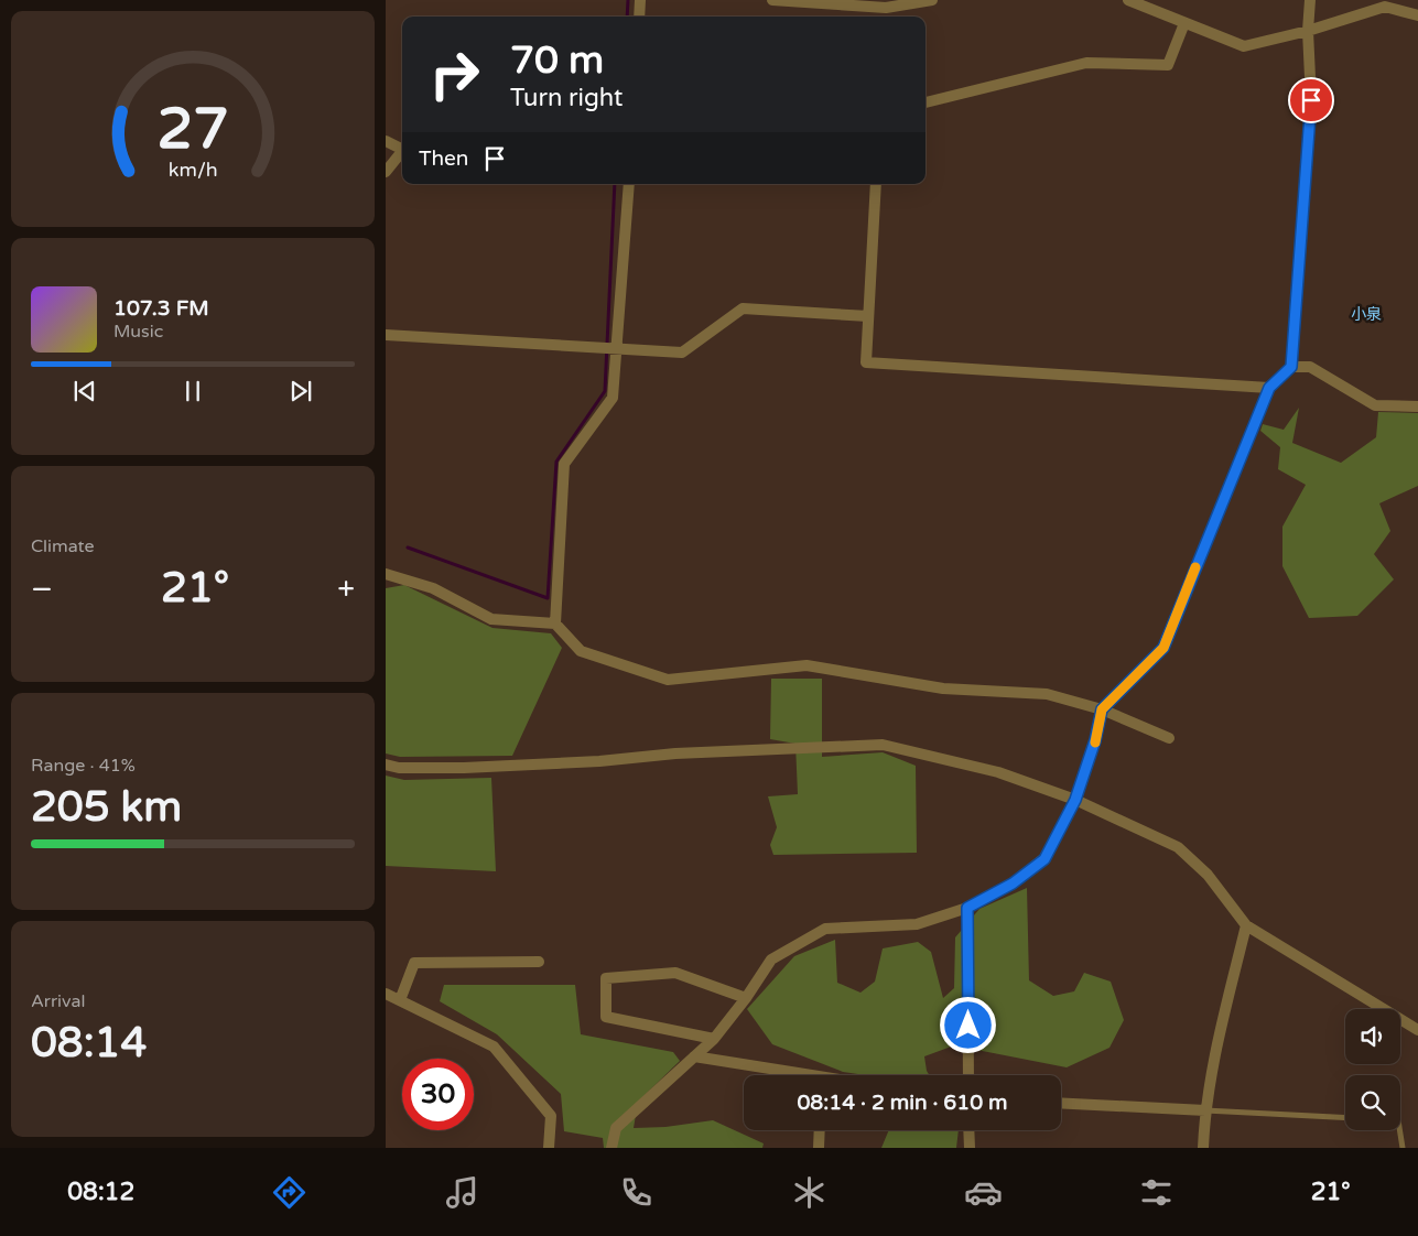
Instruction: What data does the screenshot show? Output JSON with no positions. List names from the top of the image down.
{
  "districts": ["小泉"],
  "page": {
    "turn": ["70 m", "Turn right"],
    "then": "Then",
    "song": ["107.3 FM", "Music"],
    "tile": [
      "Climate",
      ["Range · 41%", "205 km"],
      ["Arrival", "08:14"]
    ],
    "heat": ["−", "21°", "+"],
    "limit": "30",
    "trip": "08:14 · 2 min · 610 m",
    "tabs": ["08:12", "21°"],
    "gauge": ["27", "km/h"]
  }
}
